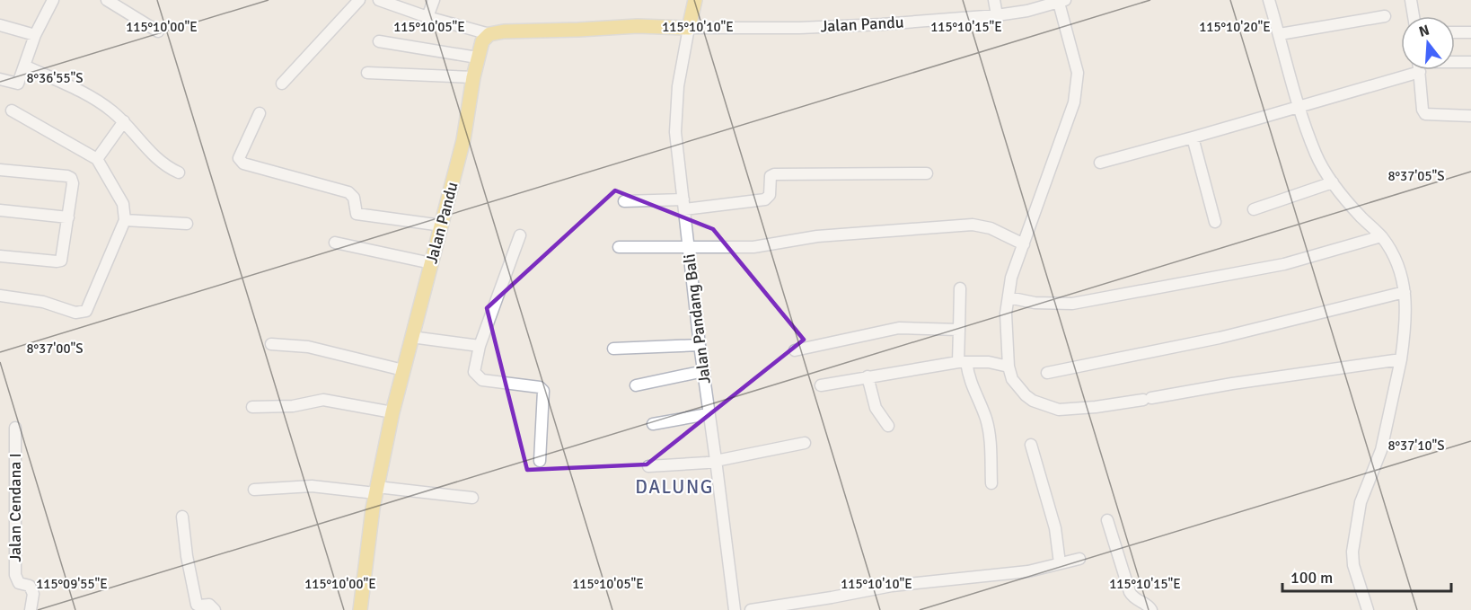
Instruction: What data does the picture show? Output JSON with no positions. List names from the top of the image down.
{
  "streets": {
    "main road": ["Jalan Pandu"],
    "street": ["Jalan Pandang Bali", "Jalan Cendana I"]
  },
  "crossings": [
    ["Jalan Pandu", "Jalan Pandang Bali"]
  ],
  "districts": ["DALUNG"],
  "scale_bar": "100 m",
  "north": "top",
  "coordinates": [
    "115°10'00\"E",
    "115°10'05\"E",
    "115°10'10\"E",
    "115°10'15\"E",
    "115°10'20\"E",
    "8°36'55\"S",
    "8°37'05\"S",
    "8°37'00\"S",
    "8°37'10\"S",
    "115°09'55\"E"
  ]
}
